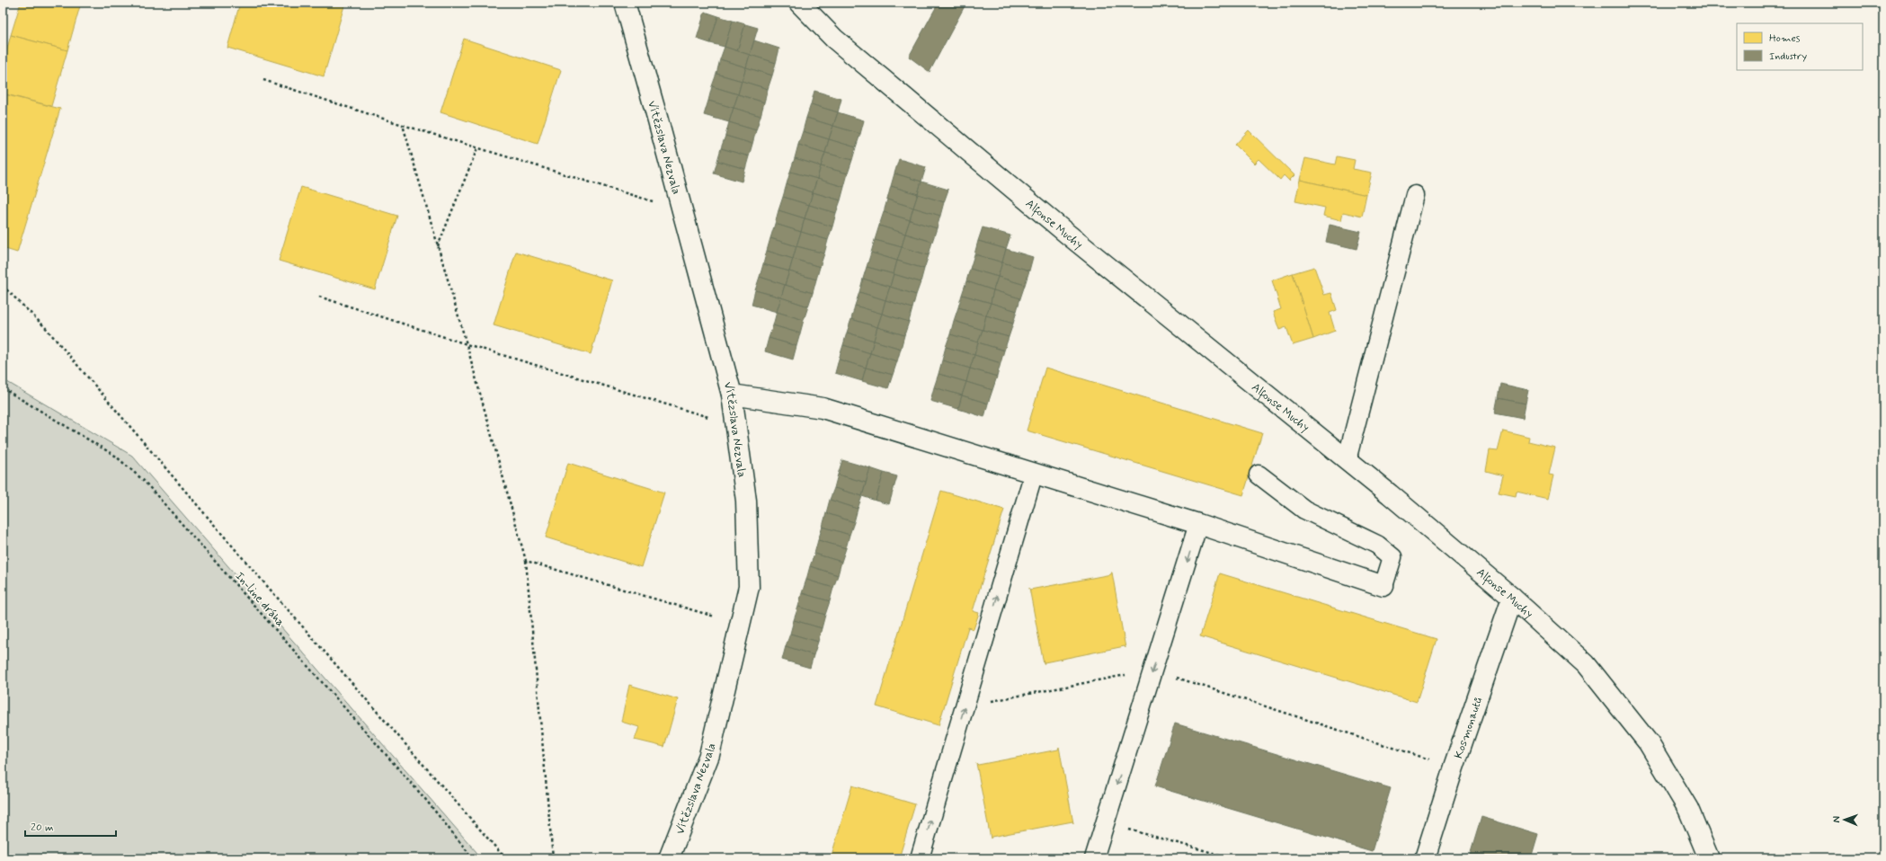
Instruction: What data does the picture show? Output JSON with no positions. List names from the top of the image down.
{
  "streets": {
    "street": ["Vítězslava Nezvala", "Alfonse Muchy", "Kosmonautů"],
    "path": ["In-line dráha"]
  },
  "crossings": [
    ["Alfonse Muchy", "Kosmonautů"]
  ],
  "legend": ["Homes", "Industry"],
  "scale_bar": "20 m",
  "north": "left"
}
